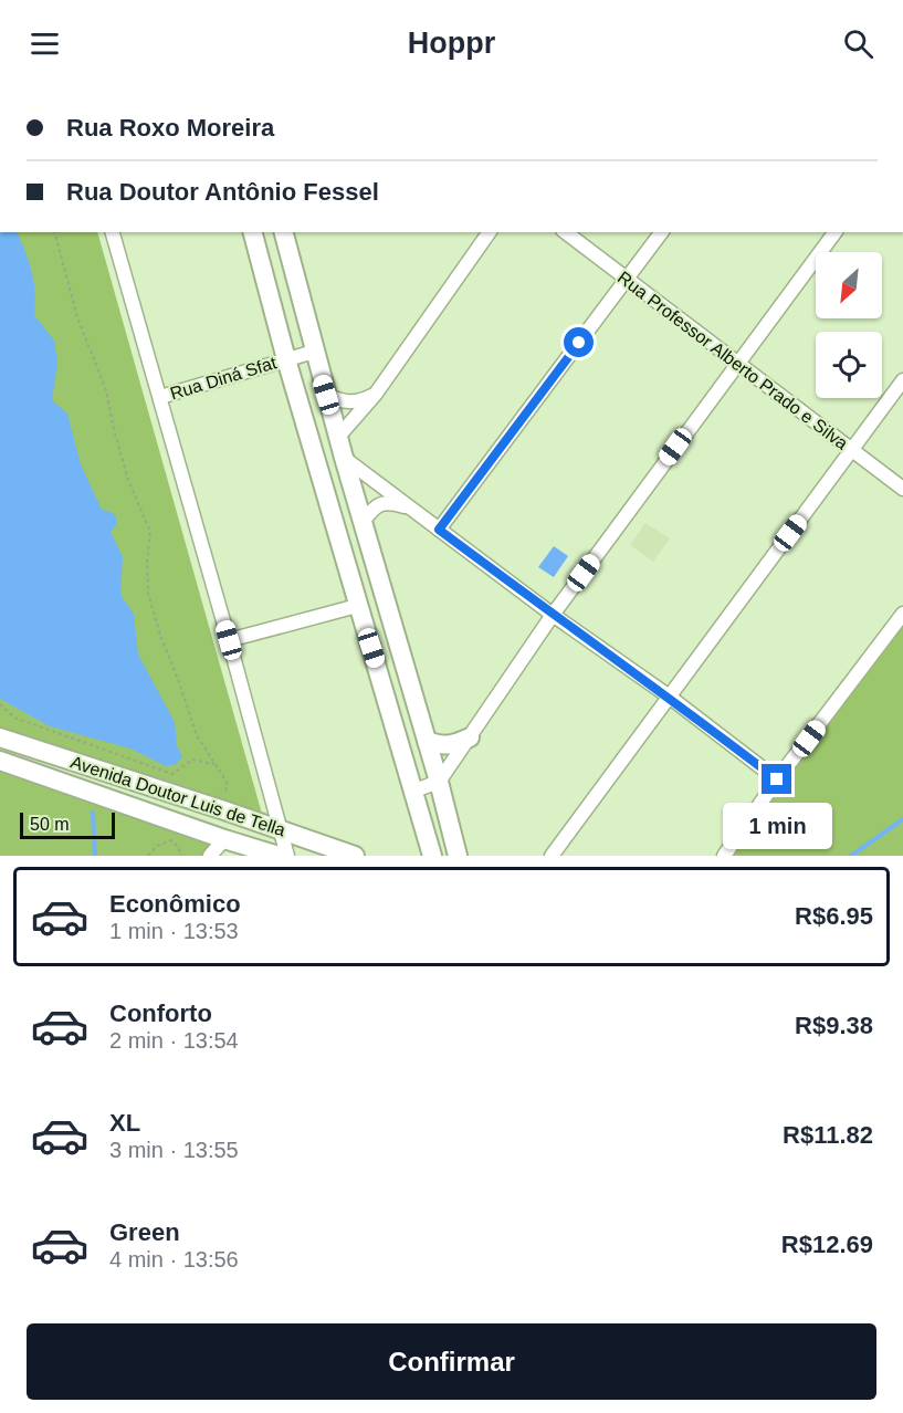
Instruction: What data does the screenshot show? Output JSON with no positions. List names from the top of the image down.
{
  "streets": {
    "main road": ["Avenida Doutor Luis de Tella"],
    "street": ["Rua Professor Alberto Prado e Silva", "Rua Diná Sfat"]
  },
  "scale_bar": "50 m",
  "north": "bottom left",
  "page": {
    "header": "Hoppr",
    "banner": ["Rua Roxo Moreira", "Rua Doutor Antônio Fessel"],
    "bubble": "1 min",
    "scale": "50 m",
    "list": [
      {
        "name": "Econômico",
        "note": "1 min · 13:53",
        "value": "R$6.95"
      },
      {
        "name": "Conforto",
        "note": "2 min · 13:54",
        "value": "R$9.38"
      },
      {
        "name": "XL",
        "note": "3 min · 13:55",
        "value": "R$11.82"
      },
      {
        "name": "Green",
        "note": "4 min · 13:56",
        "value": "R$12.69"
      }
    ],
    "buttons": "Confirmar"
  }
}
